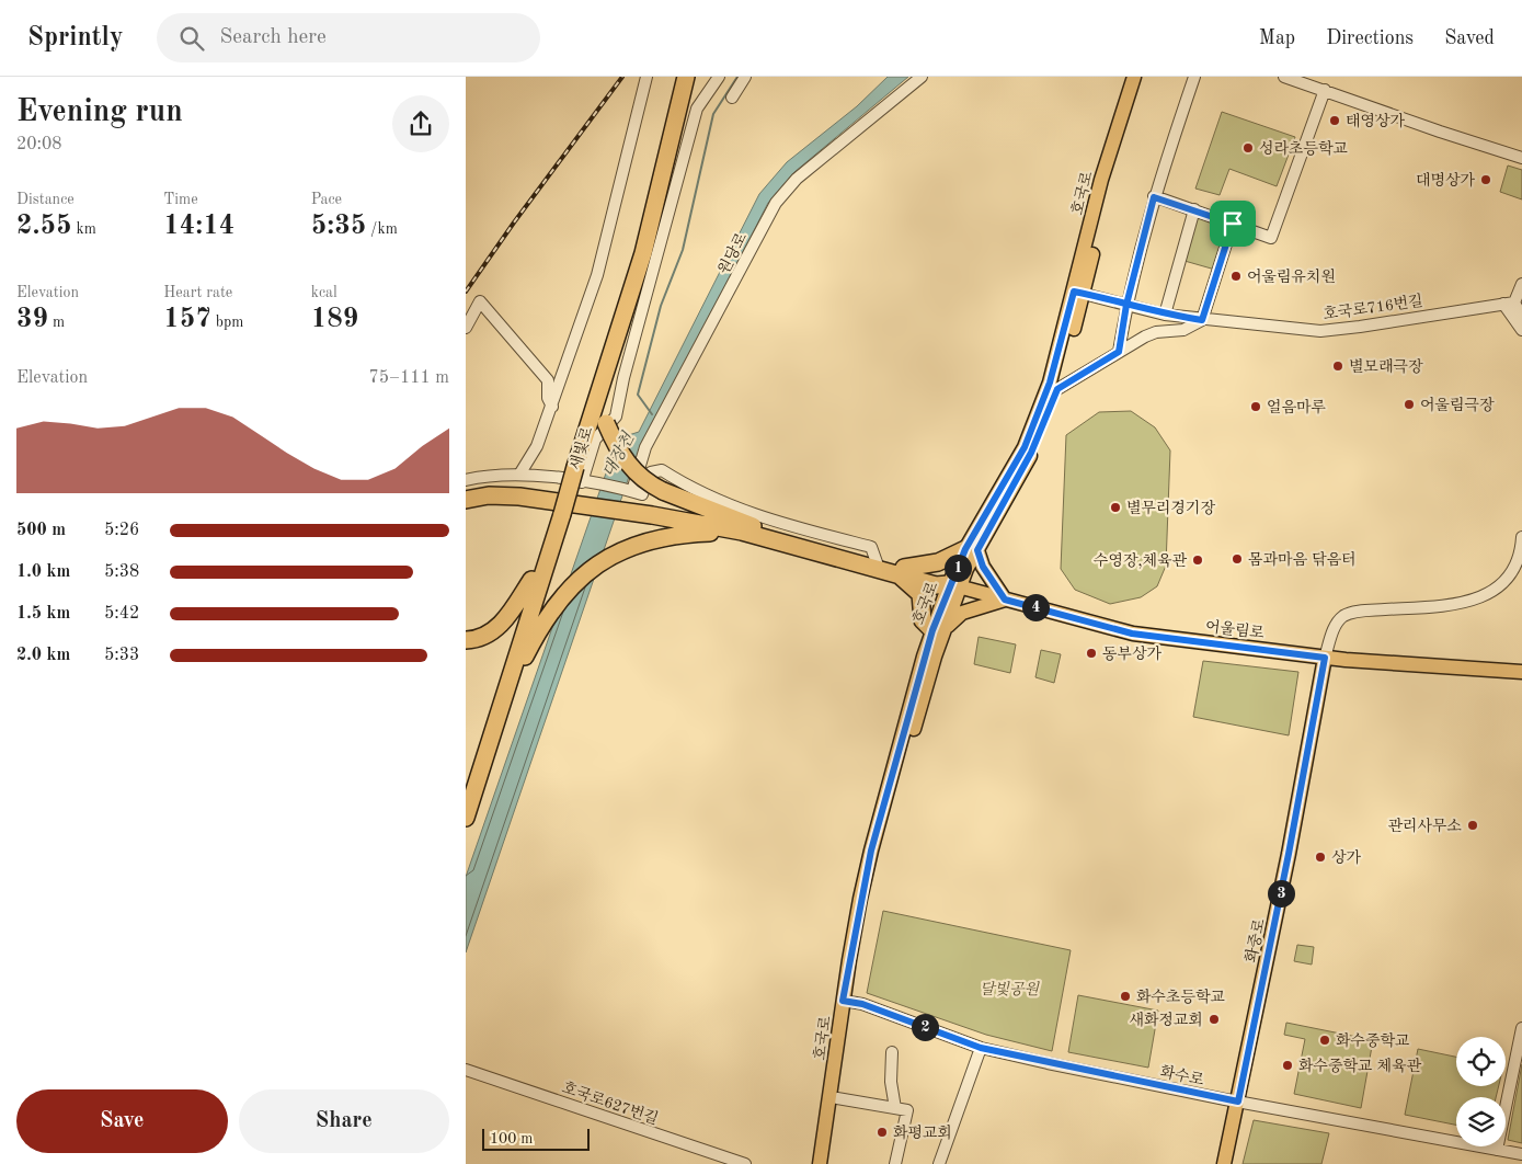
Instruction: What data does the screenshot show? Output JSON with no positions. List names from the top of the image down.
{
  "streets": {
    "highway": ["새빛로"],
    "main road": ["호국로", "어울림로", "화중로"],
    "street": [
      "원당로",
      "호국로716번길",
      "화수로",
      "호국로627번길"
    ]
  },
  "crossings": [
    ["호국로", "호국로716번길"],
    ["호국로", "어울림로"],
    ["호국로", "화수로"],
    ["어울림로", "화중로"],
    ["화중로", "화수로"]
  ],
  "water": ["대장천"],
  "parks": ["달빛공원"],
  "places": [
    "태영상가",
    "성라초등학교",
    "대명상가",
    "어울림유치원",
    "별모래극장",
    "어울림극장",
    "얼음마루",
    "별무리경기장",
    "몸과마음 닦음터",
    "수영장,체육관",
    "동부상가",
    "관리사무소",
    "상가",
    "화수초등학교",
    "새화정교회",
    "화수중학교",
    "화수중학교 체육관",
    "화평교회"
  ],
  "scale_bar": "100 m",
  "page": {
    "header": "Sprintly",
    "search": "Search here",
    "nav": ["Map", "Directions", "Saved"],
    "heading": ["Evening run", "20:08"],
    "stats": [
      ["Distance", "2.55 km"],
      ["Time", "14:14"],
      ["Pace", "5:35 /km"],
      ["Elevation", "39 m"],
      ["Heart rate", "157 bpm"],
      ["kcal", "189"]
    ],
    "chart": ["Elevation", "75–111 m"],
    "list": [
      {
        "name": "500 m",
        "note": "5:26"
      },
      {
        "name": "1.0 km",
        "note": "5:38"
      },
      {
        "name": "1.5 km",
        "note": "5:42"
      },
      {
        "name": "2.0 km",
        "note": "5:33"
      }
    ],
    "pins": [
      "1",
      "4",
      "3",
      "2"
    ],
    "buttons": ["Save", "Share"],
    "scale": "100 m"
  }
}
